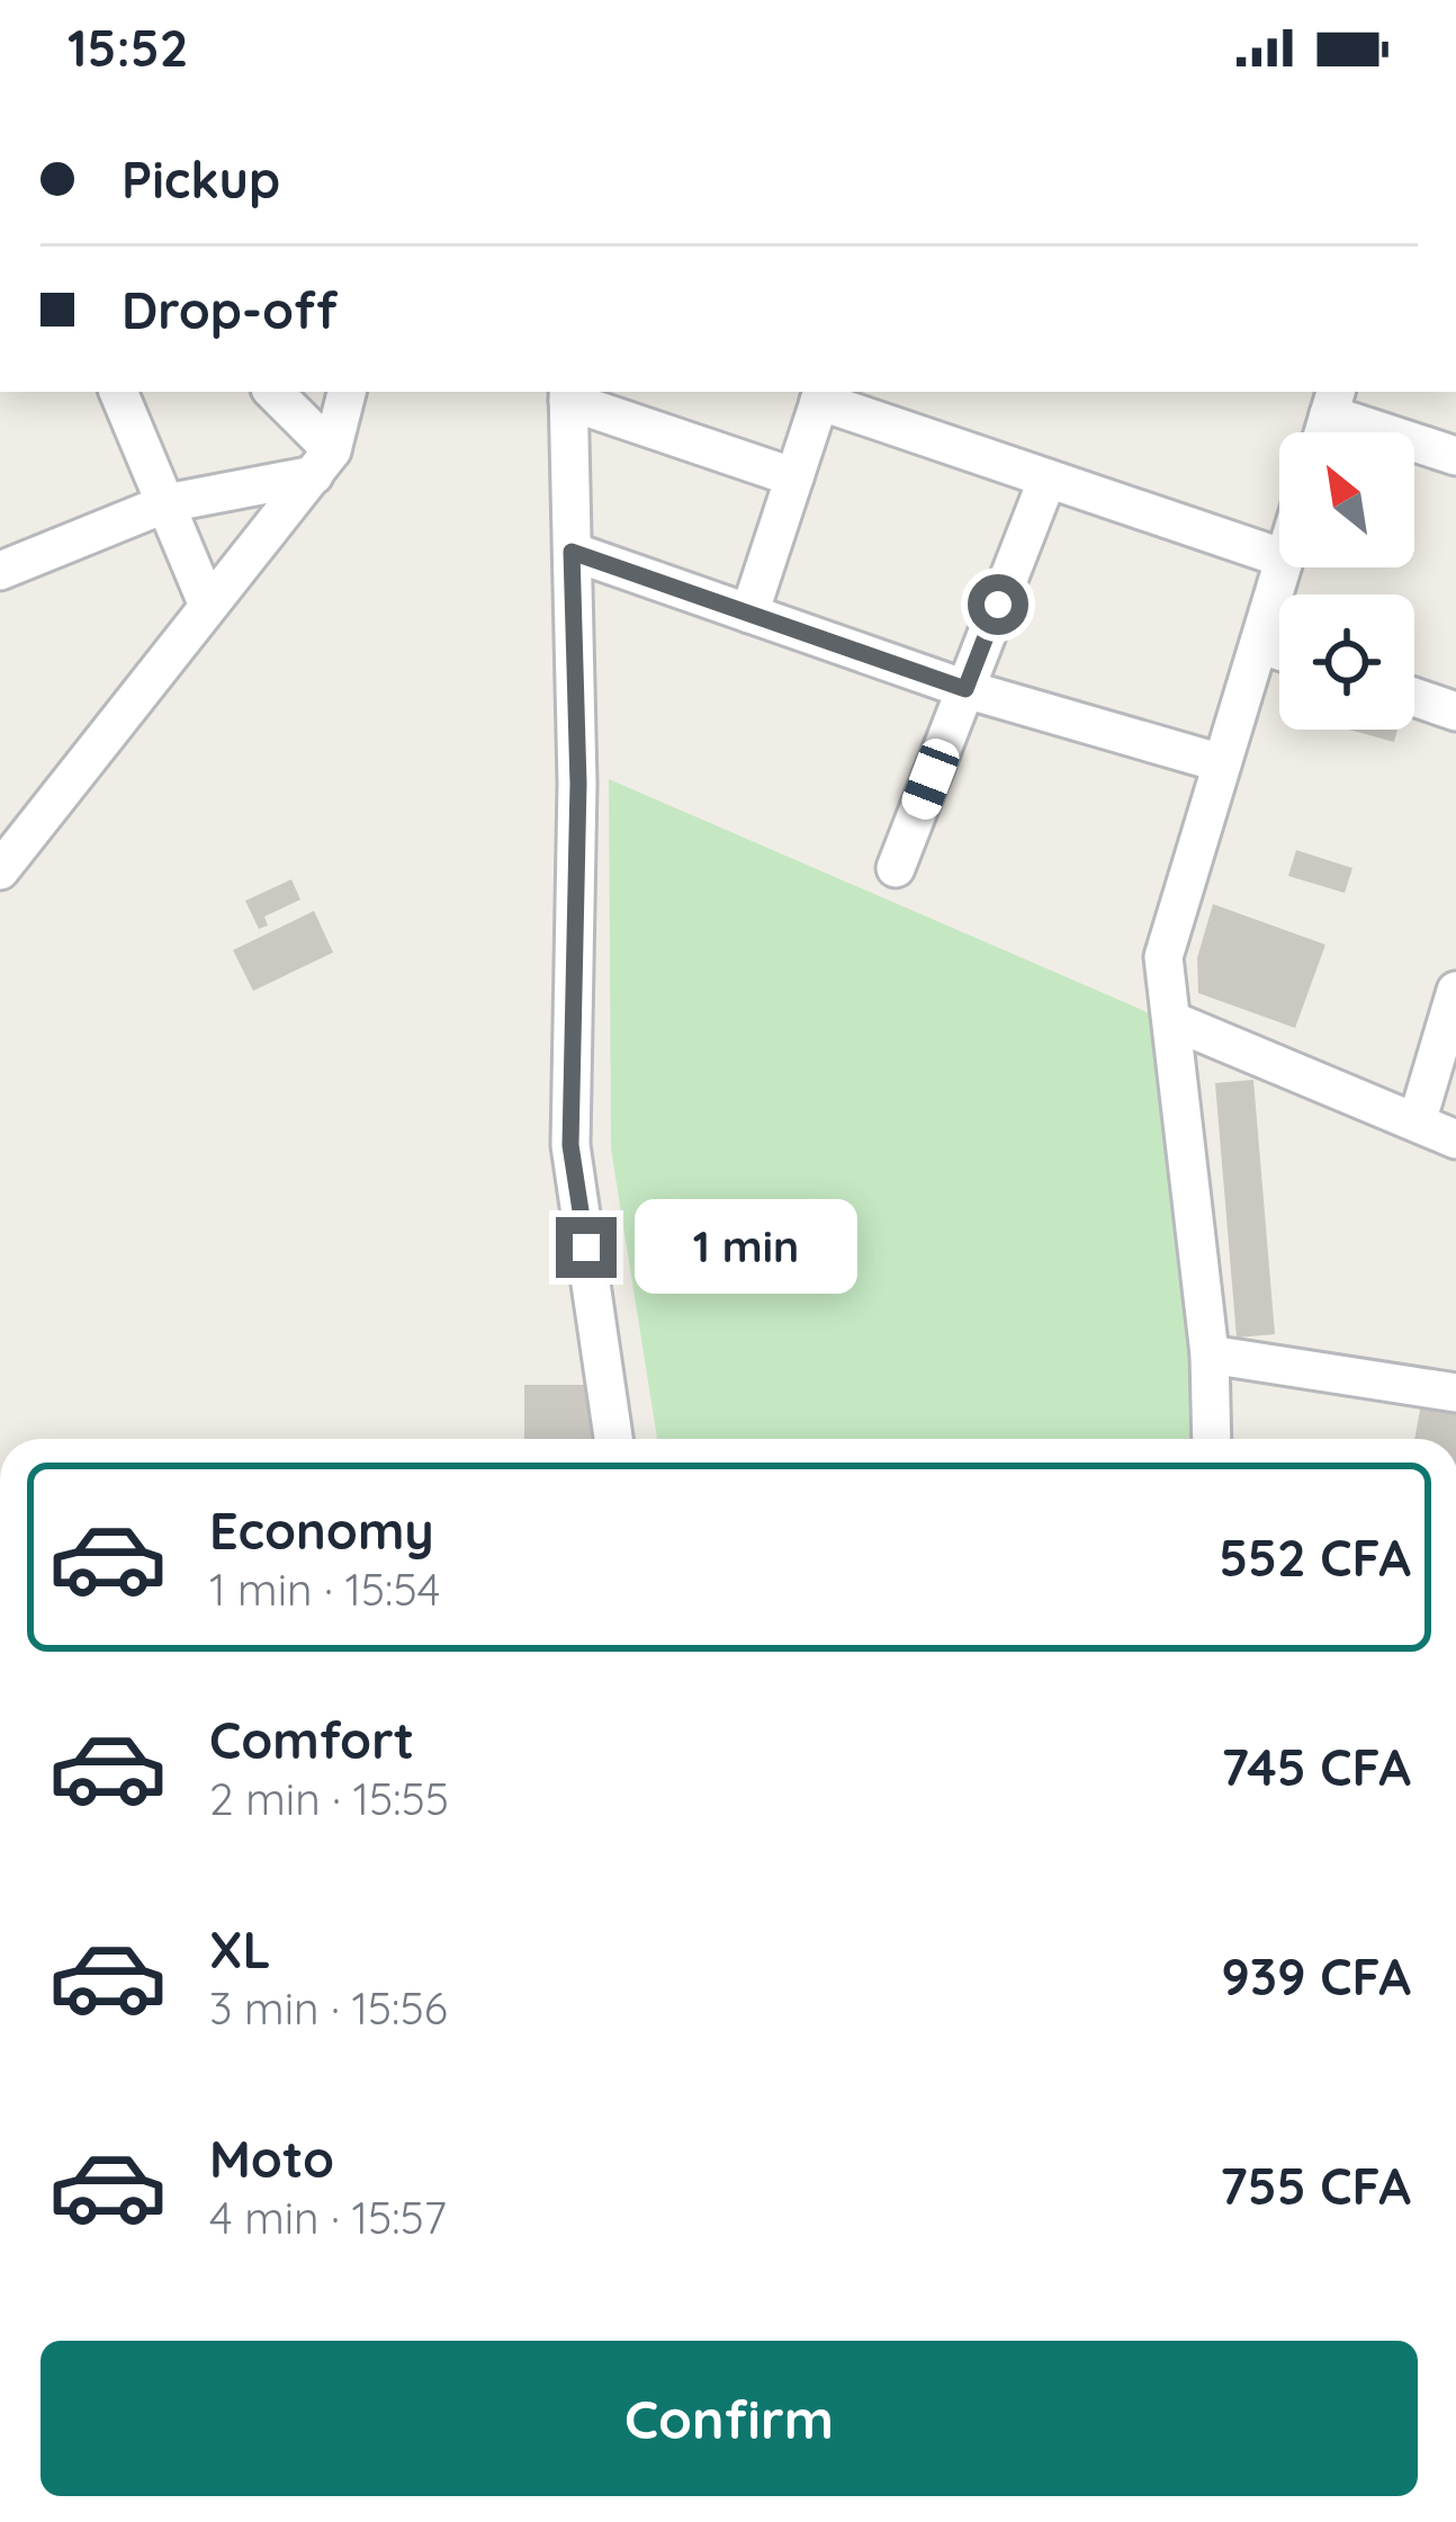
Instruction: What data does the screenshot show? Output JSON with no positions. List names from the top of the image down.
{
  "north": "top left",
  "page": {
    "status": "15:52",
    "banner": ["Pickup", "Drop-off"],
    "bubble": "1 min",
    "list": [
      {
        "name": "Economy",
        "note": "1 min · 15:54",
        "value": "552 CFA"
      },
      {
        "name": "Comfort",
        "note": "2 min · 15:55",
        "value": "745 CFA"
      },
      {
        "name": "XL",
        "note": "3 min · 15:56",
        "value": "939 CFA"
      },
      {
        "name": "Moto",
        "note": "4 min · 15:57",
        "value": "755 CFA"
      }
    ],
    "buttons": "Confirm"
  }
}
